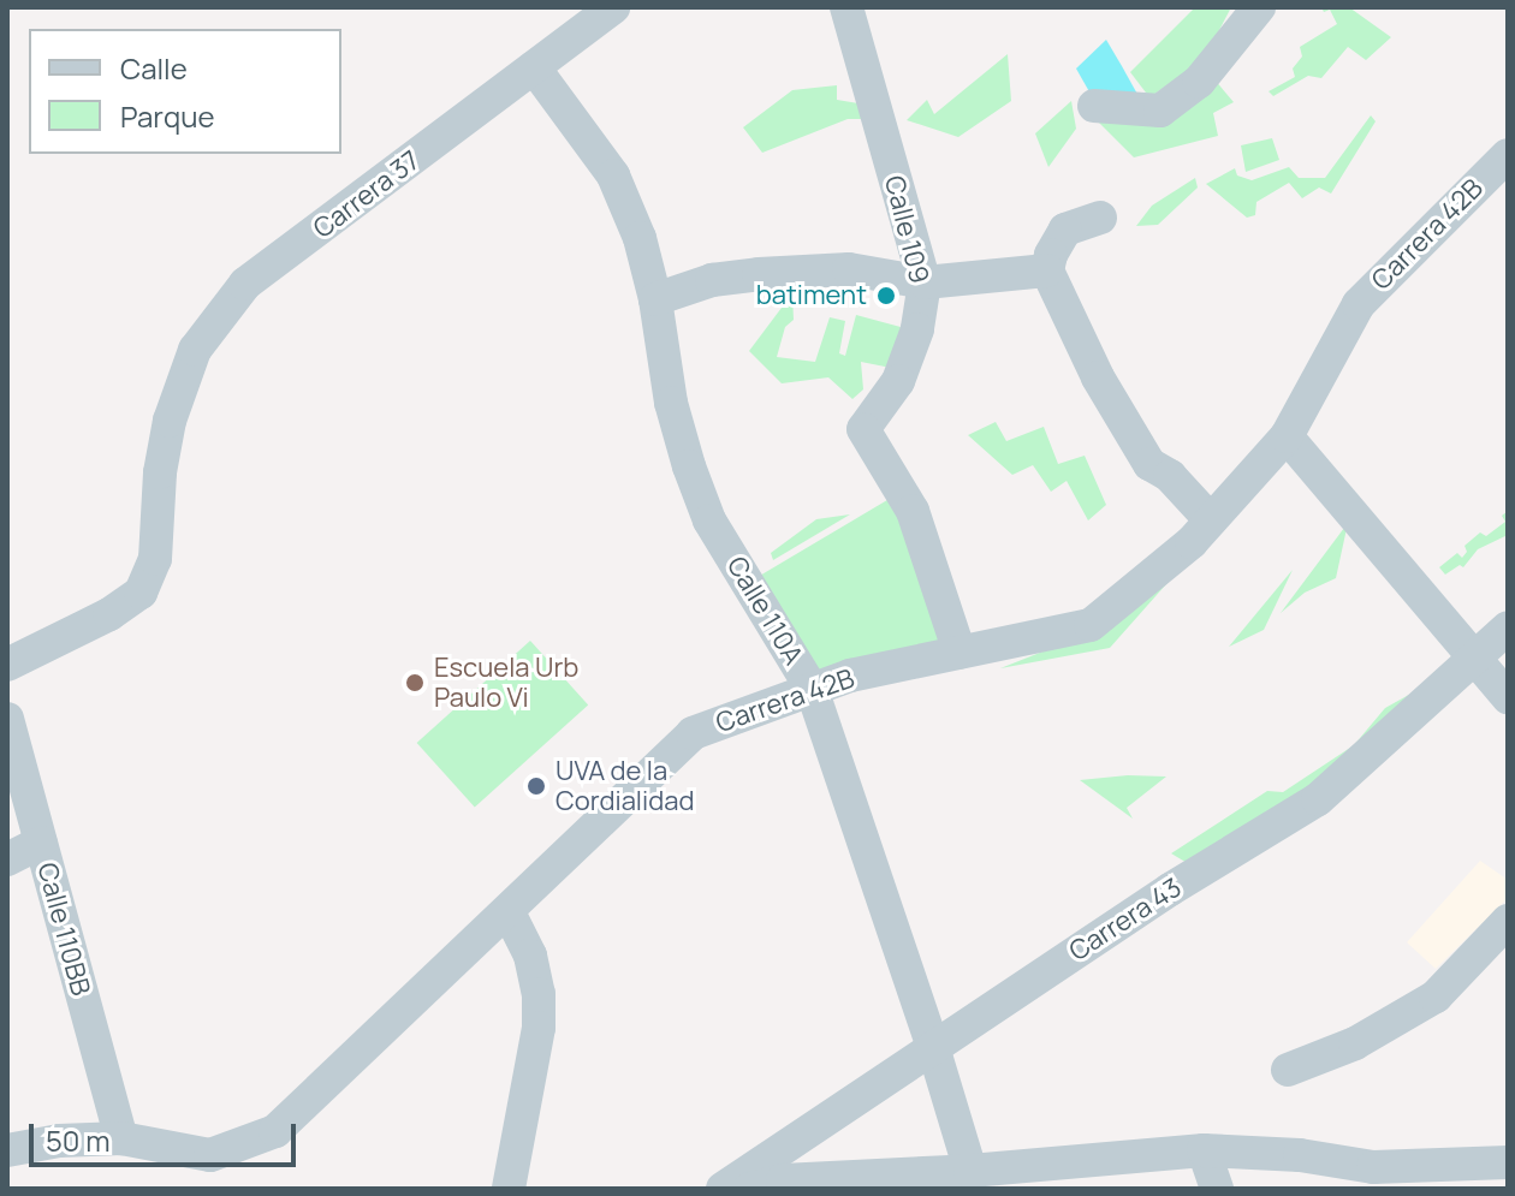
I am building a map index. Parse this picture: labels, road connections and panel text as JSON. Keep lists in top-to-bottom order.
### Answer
{
  "streets": {
    "street": [
      "Carrera 37",
      "Calle 109",
      "Carrera 42B",
      "Calle 110A",
      "Carrera 43",
      "Calle 110BB"
    ]
  },
  "crossings": [
    ["Carrera 37", "Calle 110A"],
    ["Calle 109", "Carrera 42B"],
    ["Carrera 42B", "Calle 110A"],
    ["Carrera 42B", "Calle 110BB"],
    ["Calle 110A", "Carrera 43"]
  ],
  "places": ["batiment", "Escuela Urb Paulo Vi", "UVA de la Cordialidad"],
  "legend": ["Calle", "Parque"],
  "scale_bar": "50 m"
}
